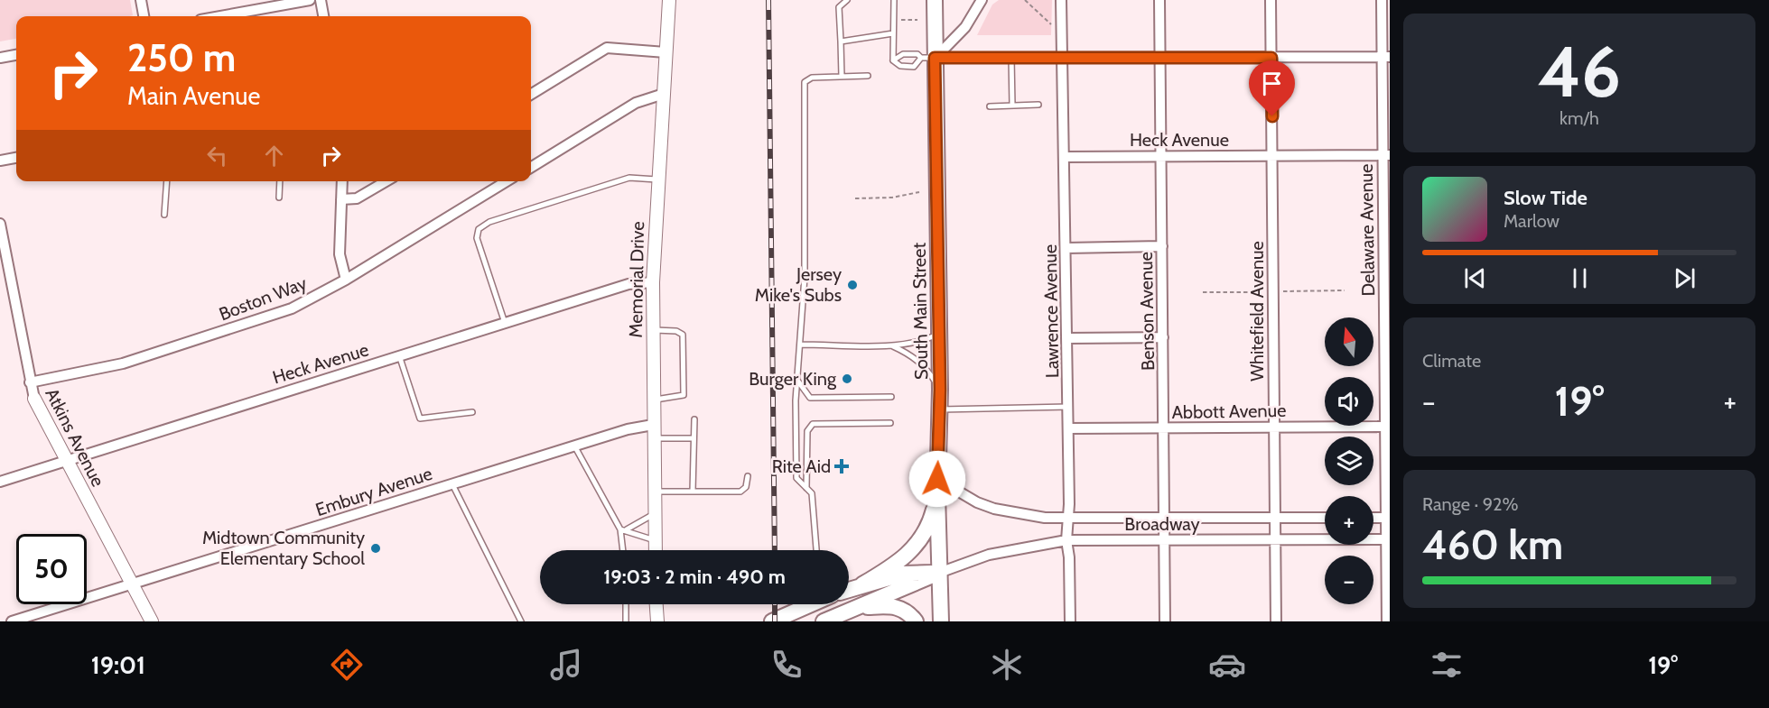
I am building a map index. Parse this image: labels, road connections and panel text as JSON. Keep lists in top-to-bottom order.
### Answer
{
  "streets": {
    "main road": ["South Main Street"],
    "street": [
      "Heck Avenue",
      "Delaware Avenue",
      "Memorial Drive",
      "Boston Way",
      "Lawrence Avenue",
      "Benson Avenue",
      "Whitefield Avenue",
      "Abbott Avenue",
      "Atkins Avenue",
      "Embury Avenue",
      "Broadway"
    ]
  },
  "crossings": [
    ["Heck Avenue", "Delaware Avenue"],
    ["Heck Avenue", "Memorial Drive"],
    ["Heck Avenue", "Lawrence Avenue"],
    ["Heck Avenue", "Benson Avenue"],
    ["Heck Avenue", "Whitefield Avenue"],
    ["Heck Avenue", "Atkins Avenue"],
    ["Delaware Avenue", "Abbott Avenue"],
    ["Delaware Avenue", "Broadway"],
    ["Memorial Drive", "Embury Avenue"],
    ["Boston Way", "Atkins Avenue"],
    ["South Main Street", "Broadway"],
    ["Lawrence Avenue", "Abbott Avenue"],
    ["Lawrence Avenue", "Broadway"],
    ["Benson Avenue", "Abbott Avenue"],
    ["Benson Avenue", "Broadway"],
    ["Whitefield Avenue", "Abbott Avenue"],
    ["Whitefield Avenue", "Broadway"],
    ["Atkins Avenue", "Embury Avenue"]
  ],
  "places": {
    "other": ["Jersey Mike's Subs", "Burger King", "Midtown Community Elementary School"],
    "health": ["Rite Aid"]
  },
  "north": "top",
  "page": {
    "tile": [
      ["46", "km/h"],
      "Climate",
      ["Range · 92%", "460 km"]
    ],
    "turn": ["250 m", "Main Avenue"],
    "song": ["Slow Tide", "Marlow"],
    "map_buttons": ["+", "−"],
    "heat": ["−", "19°", "+"],
    "limit": "50",
    "trip": "19:03 · 2 min · 490 m",
    "tabs": ["19:01", "19°"]
  }
}
